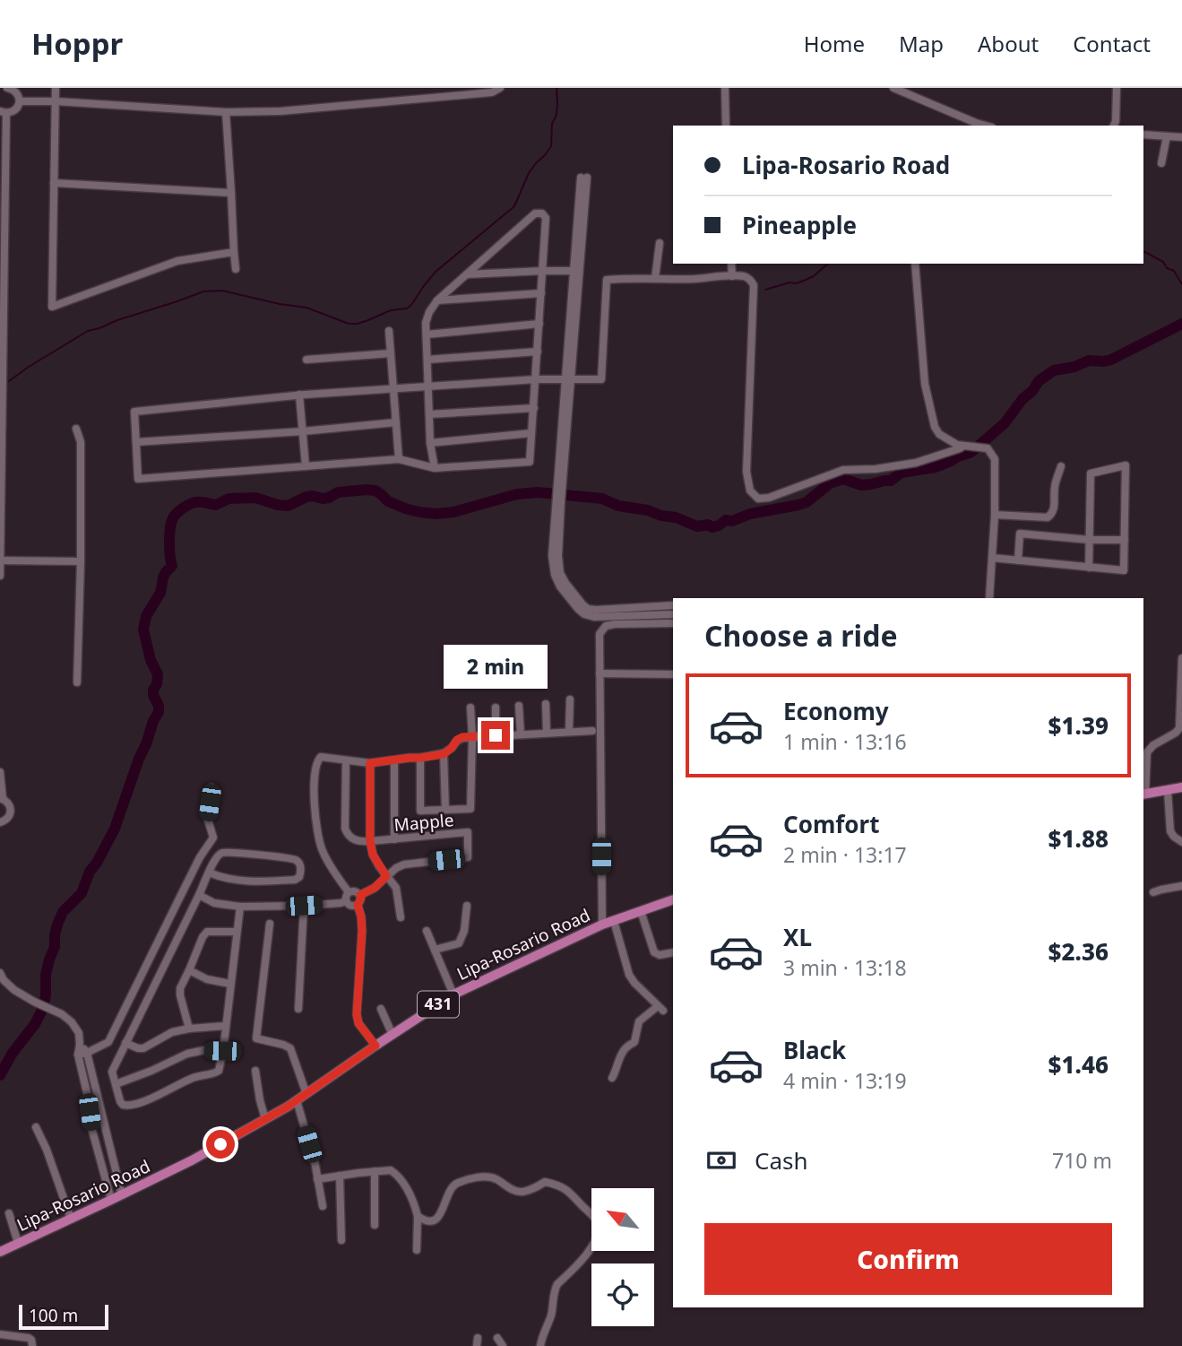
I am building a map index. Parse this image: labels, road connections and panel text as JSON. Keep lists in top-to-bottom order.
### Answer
{
  "streets": {
    "main road": ["Lipa-Rosario Road", "431"],
    "street": ["Mapple"]
  },
  "scale_bar": "100 m",
  "north": "top left",
  "page": {
    "header": "Hoppr",
    "nav": [
      "Home",
      "Map",
      "About",
      "Contact"
    ],
    "banner": ["Lipa-Rosario Road", "Pineapple"],
    "heading": "Choose a ride",
    "bubble": "2 min",
    "list": [
      {
        "name": "Economy",
        "note": "1 min · 13:16",
        "value": "$1.39"
      },
      {
        "name": "Comfort",
        "note": "2 min · 13:17",
        "value": "$1.88"
      },
      {
        "name": "XL",
        "note": "3 min · 13:18",
        "value": "$2.36"
      },
      {
        "name": "Black",
        "note": "4 min · 13:19",
        "value": "$1.46"
      }
    ],
    "pay": ["Cash", "710 m"],
    "buttons": "Confirm",
    "scale": "100 m"
  }
}
